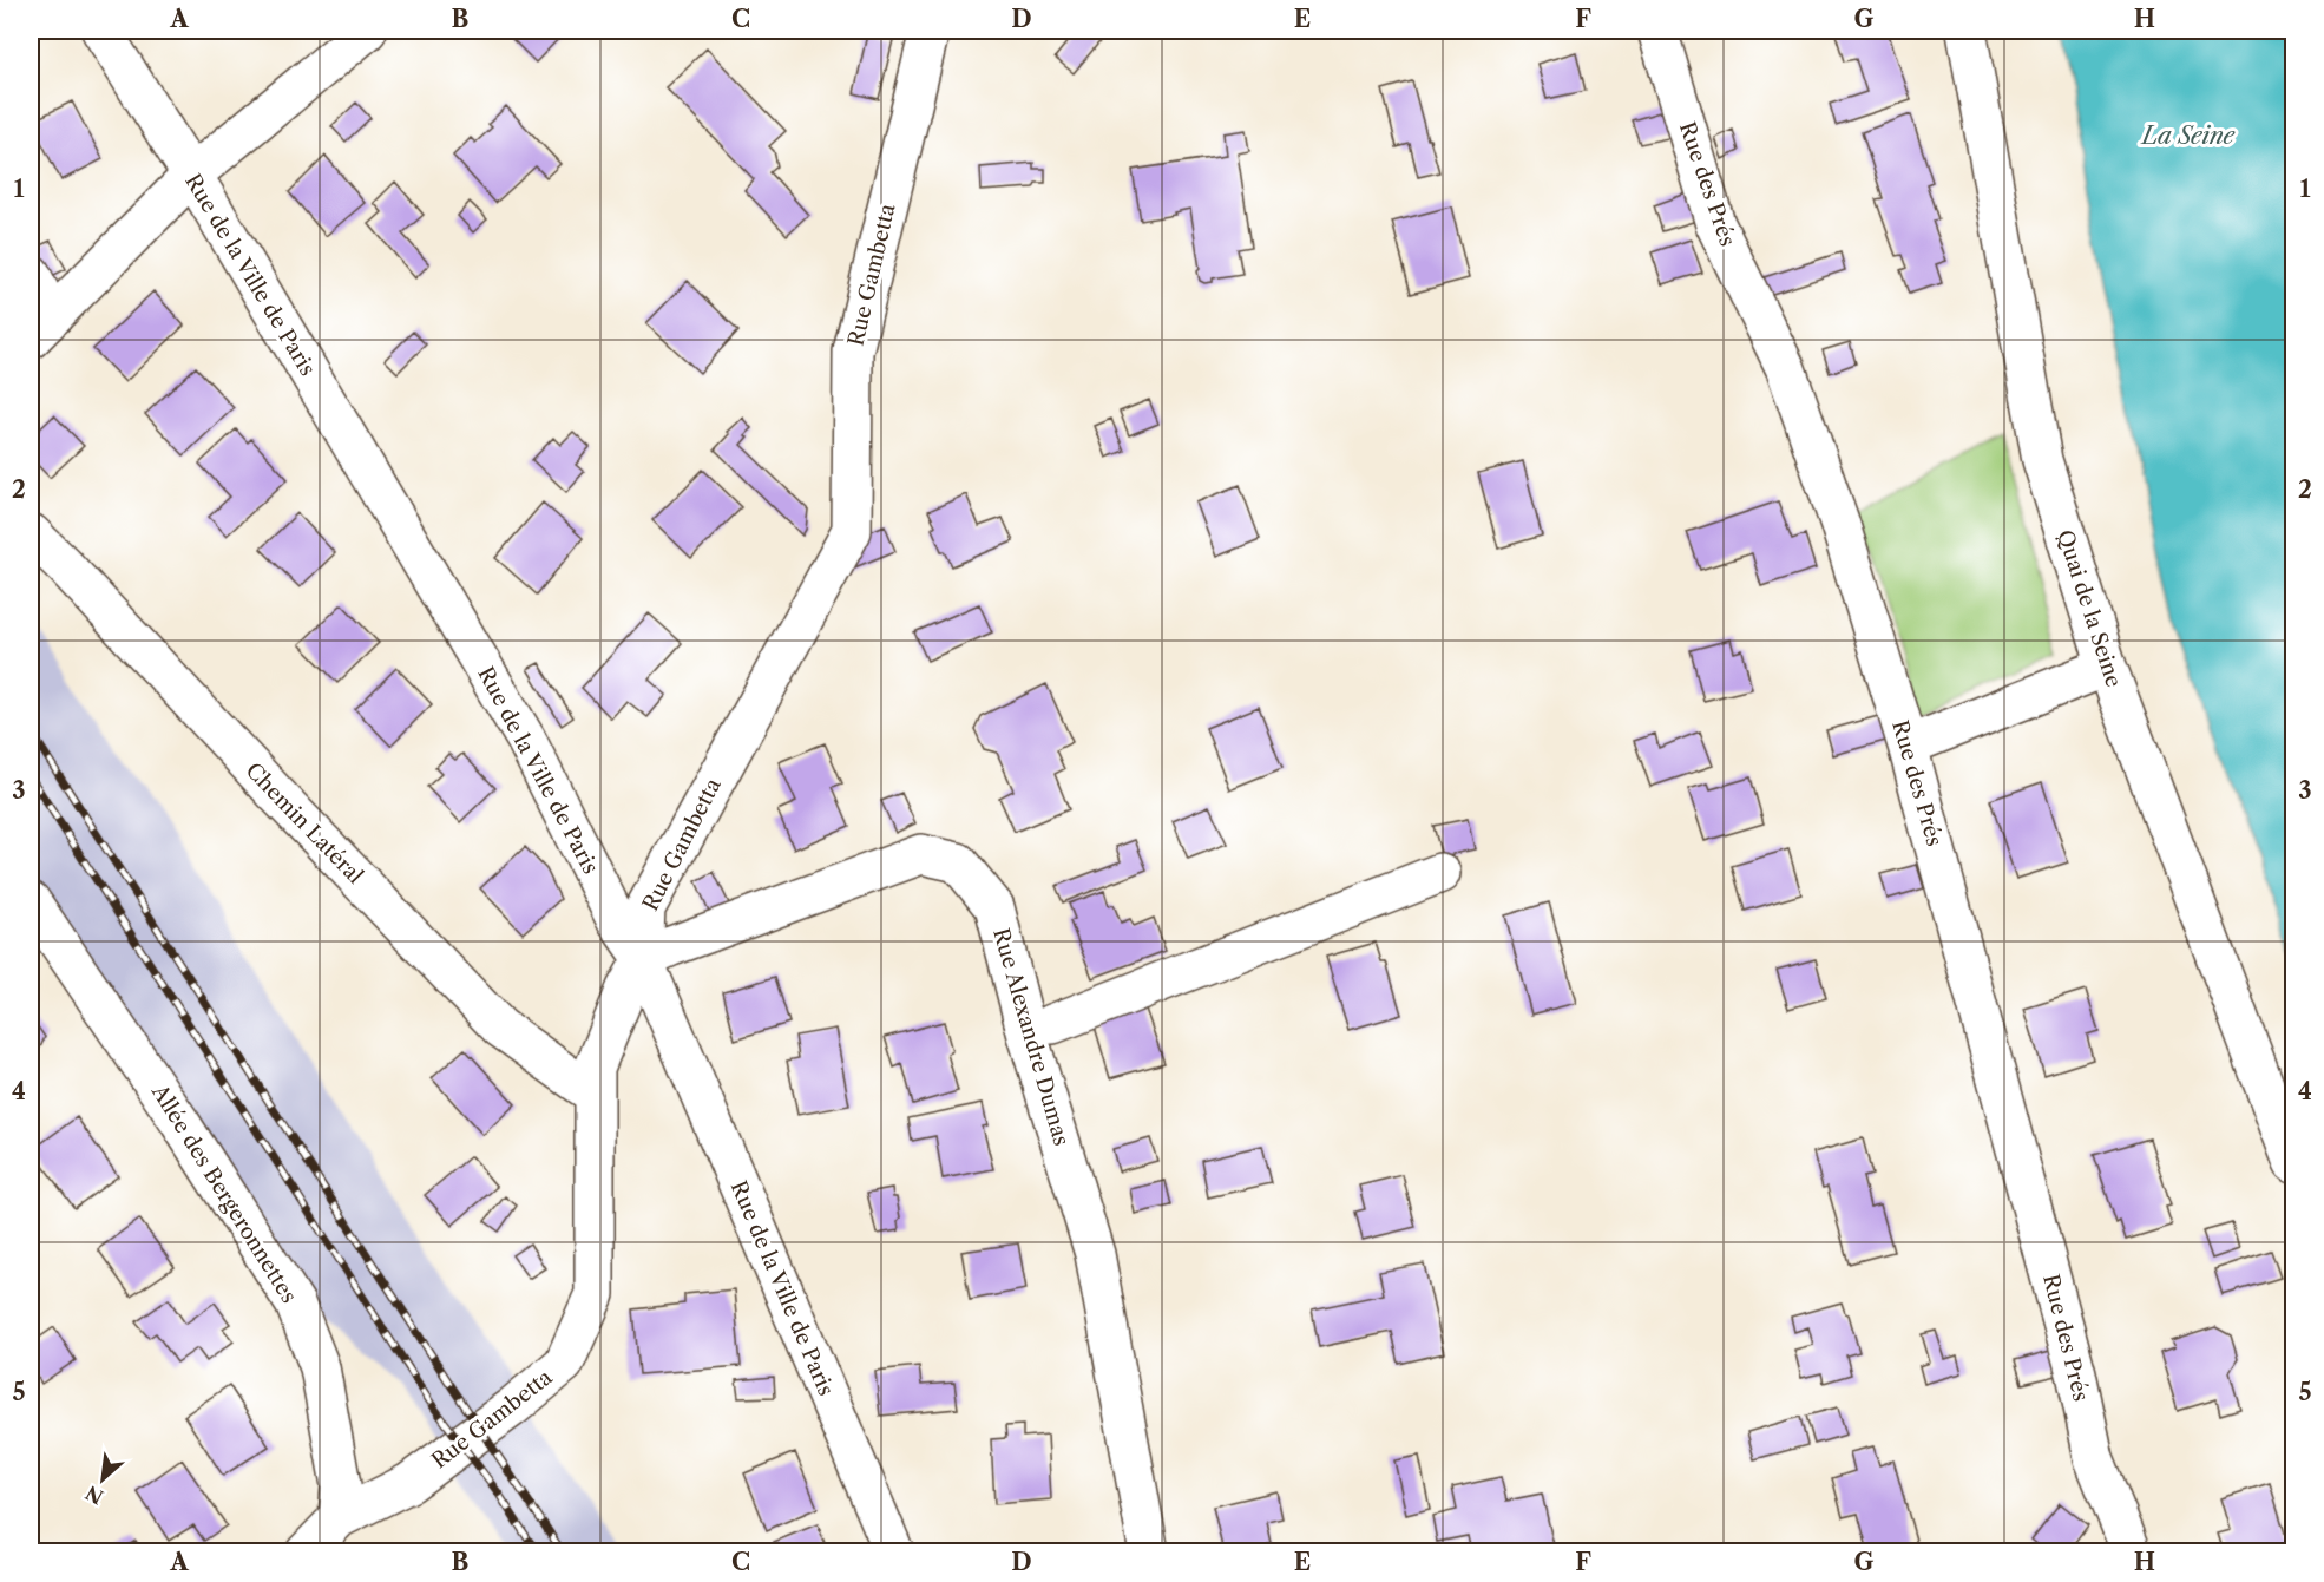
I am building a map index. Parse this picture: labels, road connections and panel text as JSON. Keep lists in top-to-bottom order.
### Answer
{
  "streets": {
    "street": [
      "Rue des Prés",
      "Rue de la Ville de Paris",
      "Rue Gambetta",
      "Quai de la Seine",
      "Chemin Latéral",
      "Rue Alexandre Dumas",
      "Allée des Bergeronnettes"
    ]
  },
  "crossings": [
    ["Rue de la Ville de Paris", "Rue Gambetta"],
    ["Rue de la Ville de Paris", "Rue Alexandre Dumas"],
    ["Rue Gambetta", "Chemin Latéral"],
    ["Rue Gambetta", "Rue Alexandre Dumas"],
    ["Rue Gambetta", "Allée des Bergeronnettes"]
  ],
  "water": ["La Seine"],
  "north": "bottom left",
  "grid": {
    "columns": [
      "A",
      "B",
      "C",
      "D",
      "E",
      "F",
      "G",
      "H"
    ],
    "rows": [
      "1",
      "2",
      "3",
      "4",
      "5"
    ]
  }
}
